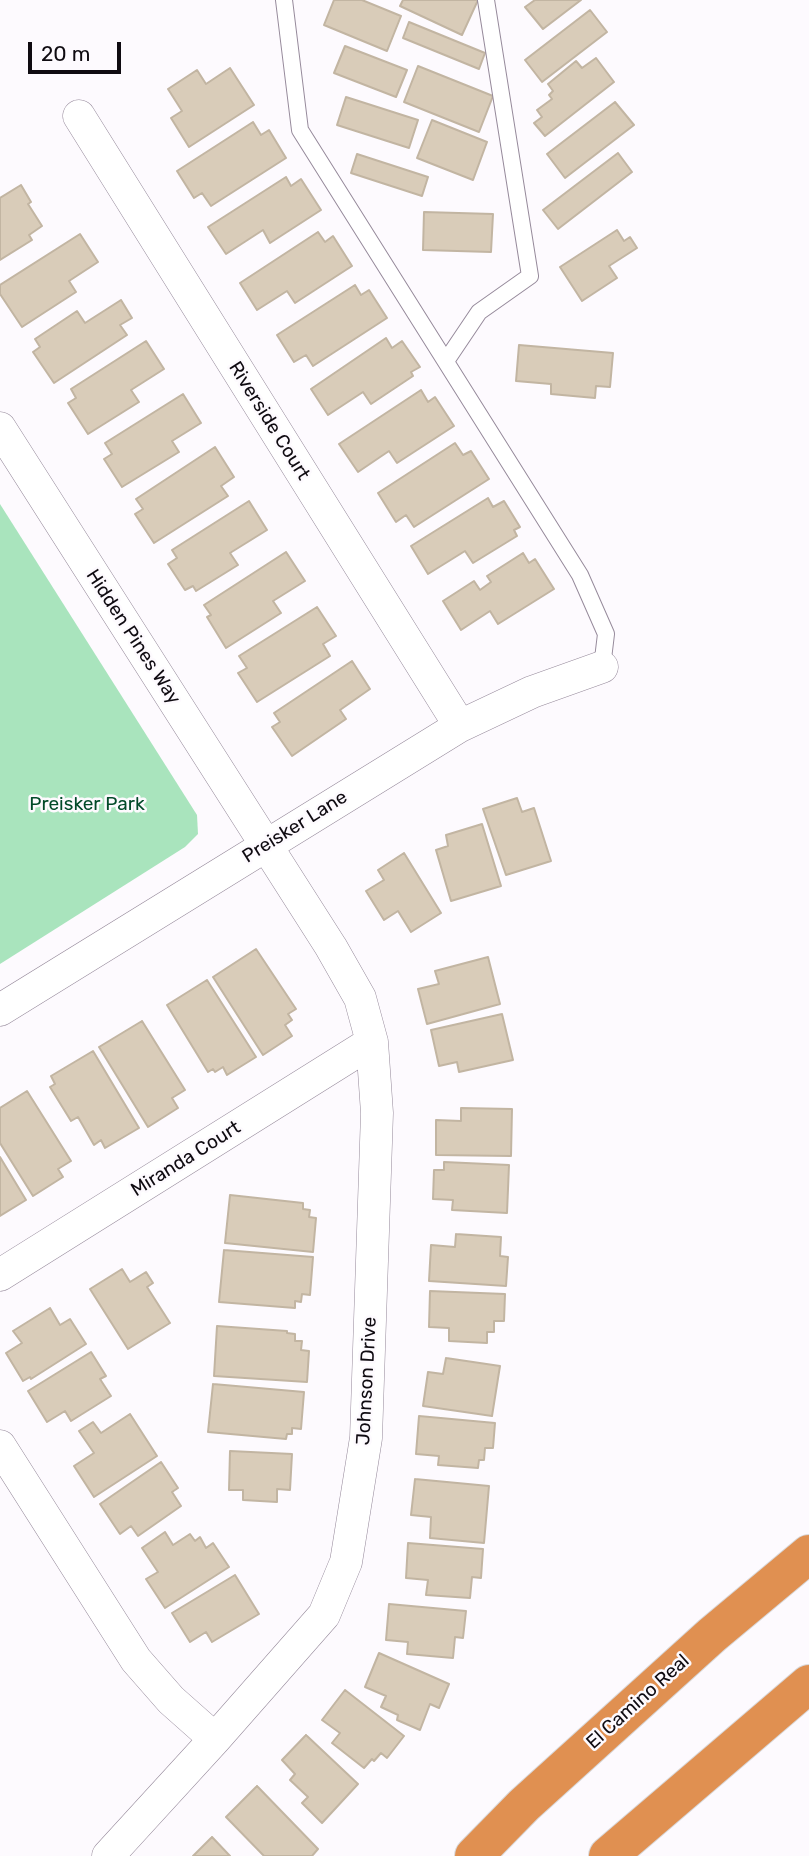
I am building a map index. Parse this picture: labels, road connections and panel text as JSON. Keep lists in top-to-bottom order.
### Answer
{
  "streets": {
    "highway": ["El Camino Real"],
    "street": [
      "Riverside Court",
      "Hidden Pines Way",
      "Preisker Lane",
      "Miranda Court",
      "Johnson Drive"
    ]
  },
  "crossings": [
    ["Riverside Court", "Preisker Lane"],
    ["Hidden Pines Way", "Preisker Lane"],
    ["Hidden Pines Way", "Johnson Drive"],
    ["Preisker Lane", "Johnson Drive"],
    ["Miranda Court", "Johnson Drive"]
  ],
  "parks": ["Preisker Park"],
  "scale_bar": "20 m"
}
